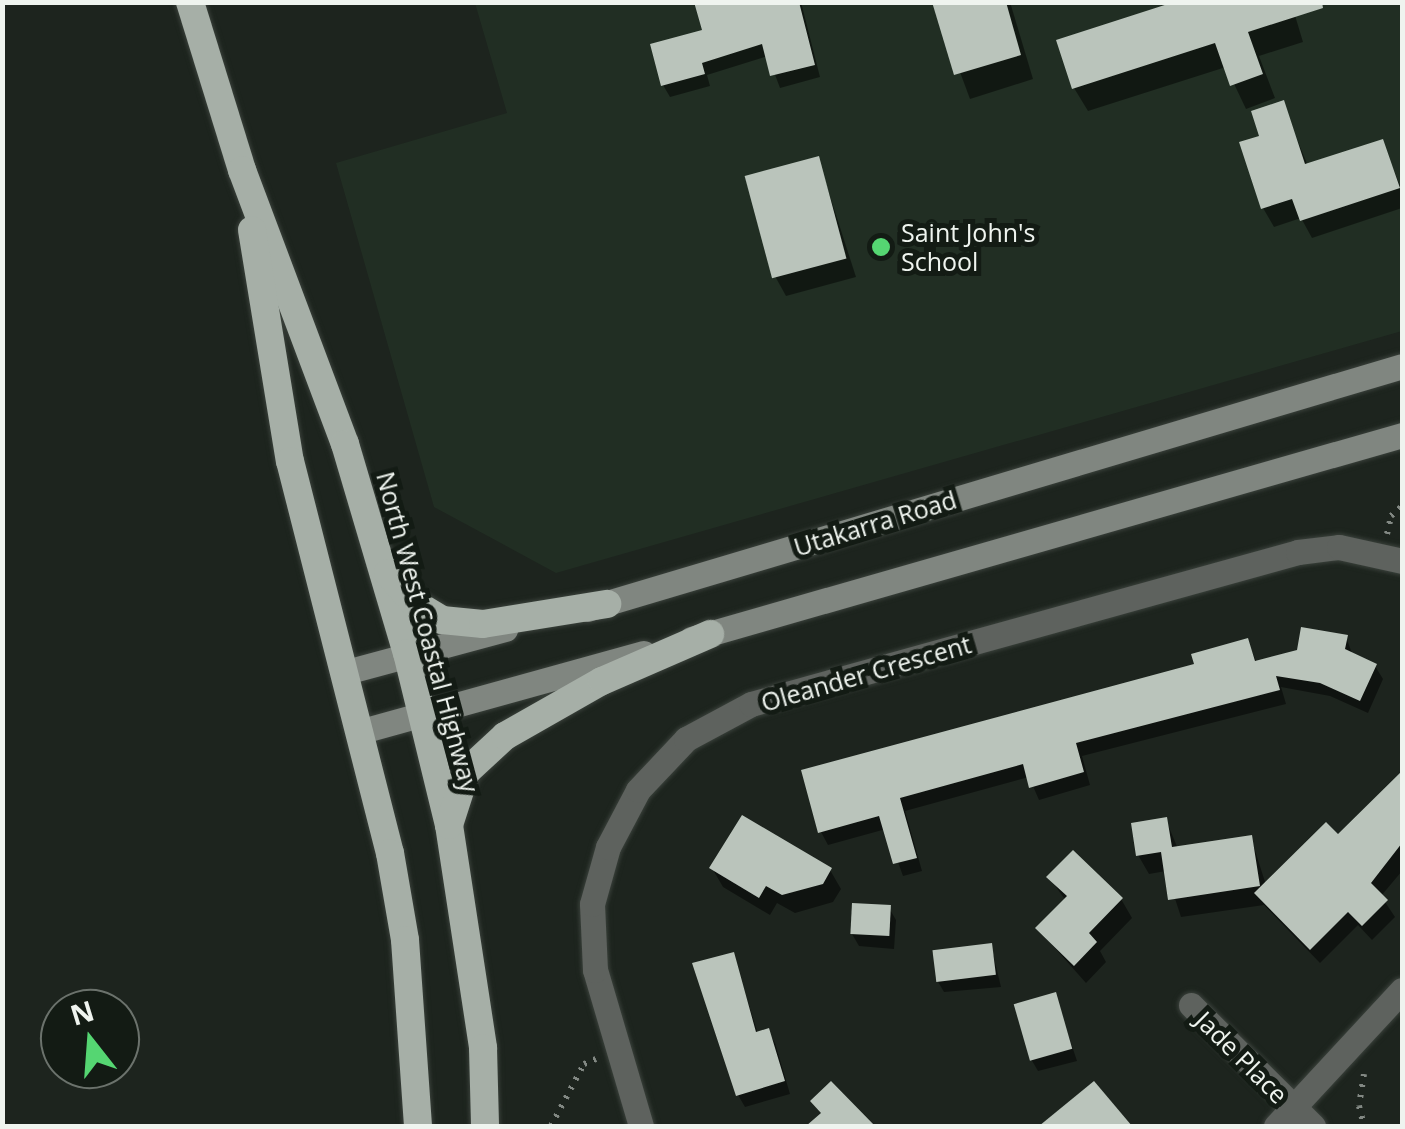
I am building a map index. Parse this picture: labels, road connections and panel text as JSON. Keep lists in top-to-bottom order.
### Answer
{
  "streets": {
    "highway": ["North West Coastal Highway"],
    "main road": ["Utakarra Road"],
    "street": ["Oleander Crescent", "Jade Place"]
  },
  "crossings": [
    ["Utakarra Road", "North West Coastal Highway"]
  ],
  "places": ["Saint John's School"],
  "north": "top"
}
